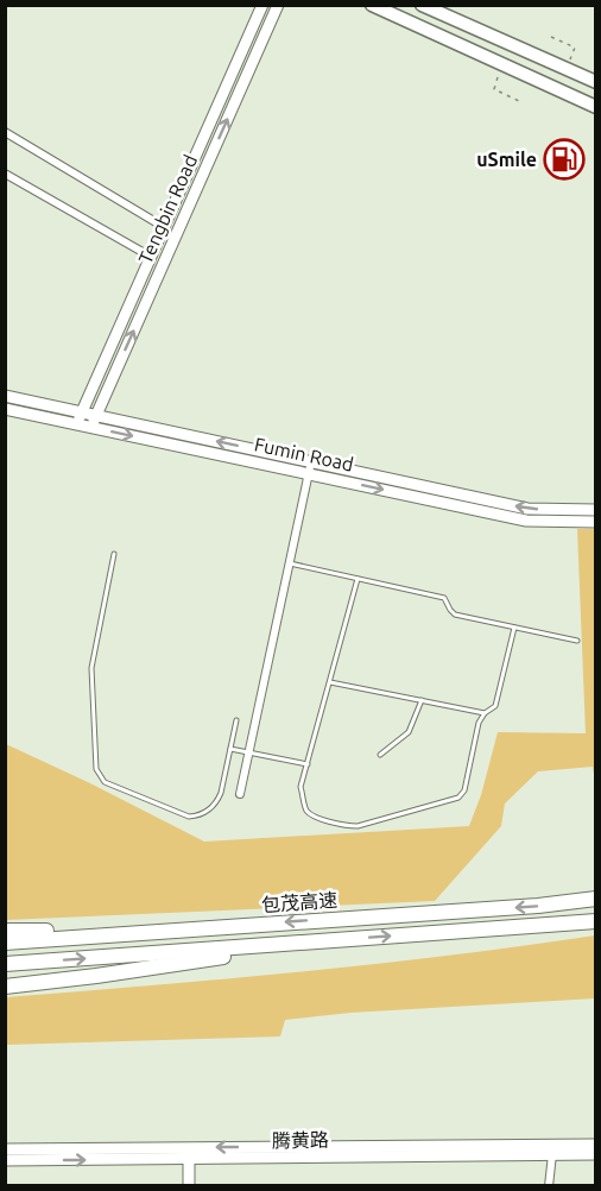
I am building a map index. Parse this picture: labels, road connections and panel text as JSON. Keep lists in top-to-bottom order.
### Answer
{
  "streets": {
    "highway": ["包茂高速"],
    "main road": ["Tengbin Road", "Fumin Road", "腾黄路"]
  },
  "crossings": [
    ["Tengbin Road", "Fumin Road"]
  ],
  "places": {
    "fuel station": ["uSmile"]
  }
}
